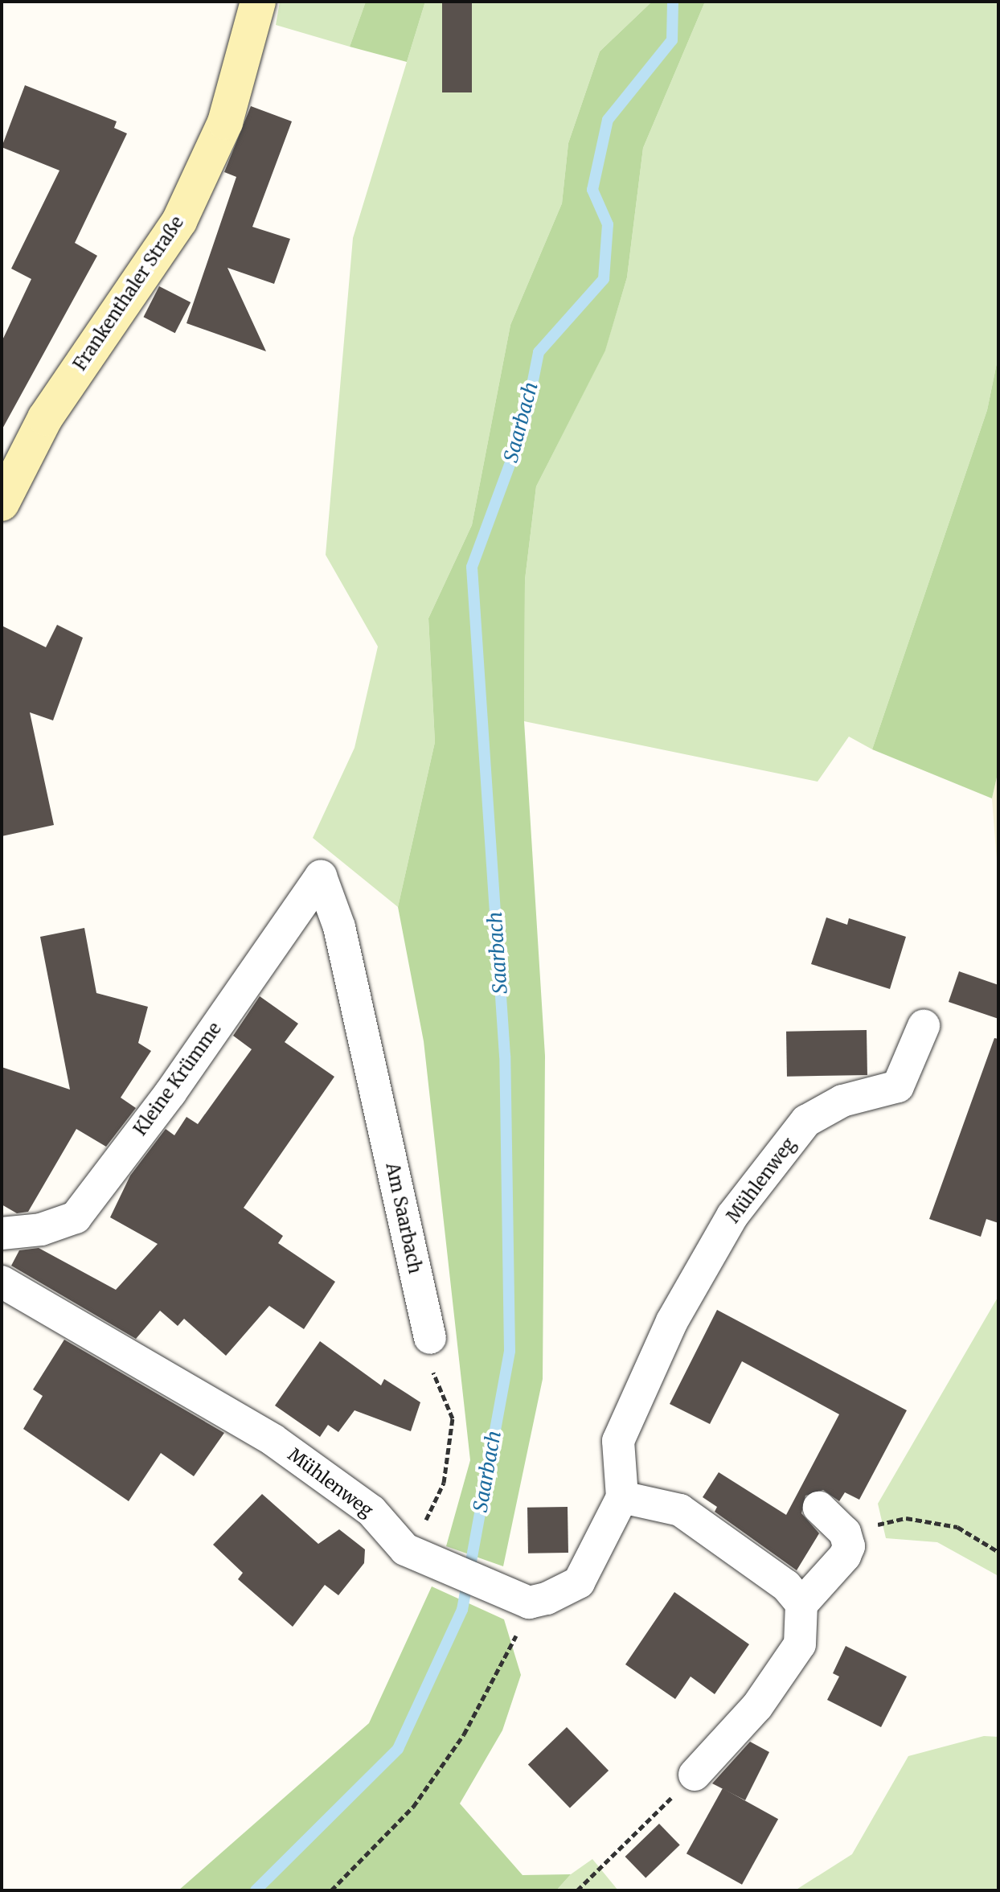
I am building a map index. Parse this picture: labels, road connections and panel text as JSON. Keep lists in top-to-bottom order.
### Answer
{
  "streets": {
    "main road": ["Frankenthaler Straße"],
    "street": ["Kleine Krümme", "Mühlenweg", "Am Saarbach"]
  },
  "crossings": [
    ["Kleine Krümme", "Am Saarbach"]
  ],
  "water": ["Saarbach"]
}
